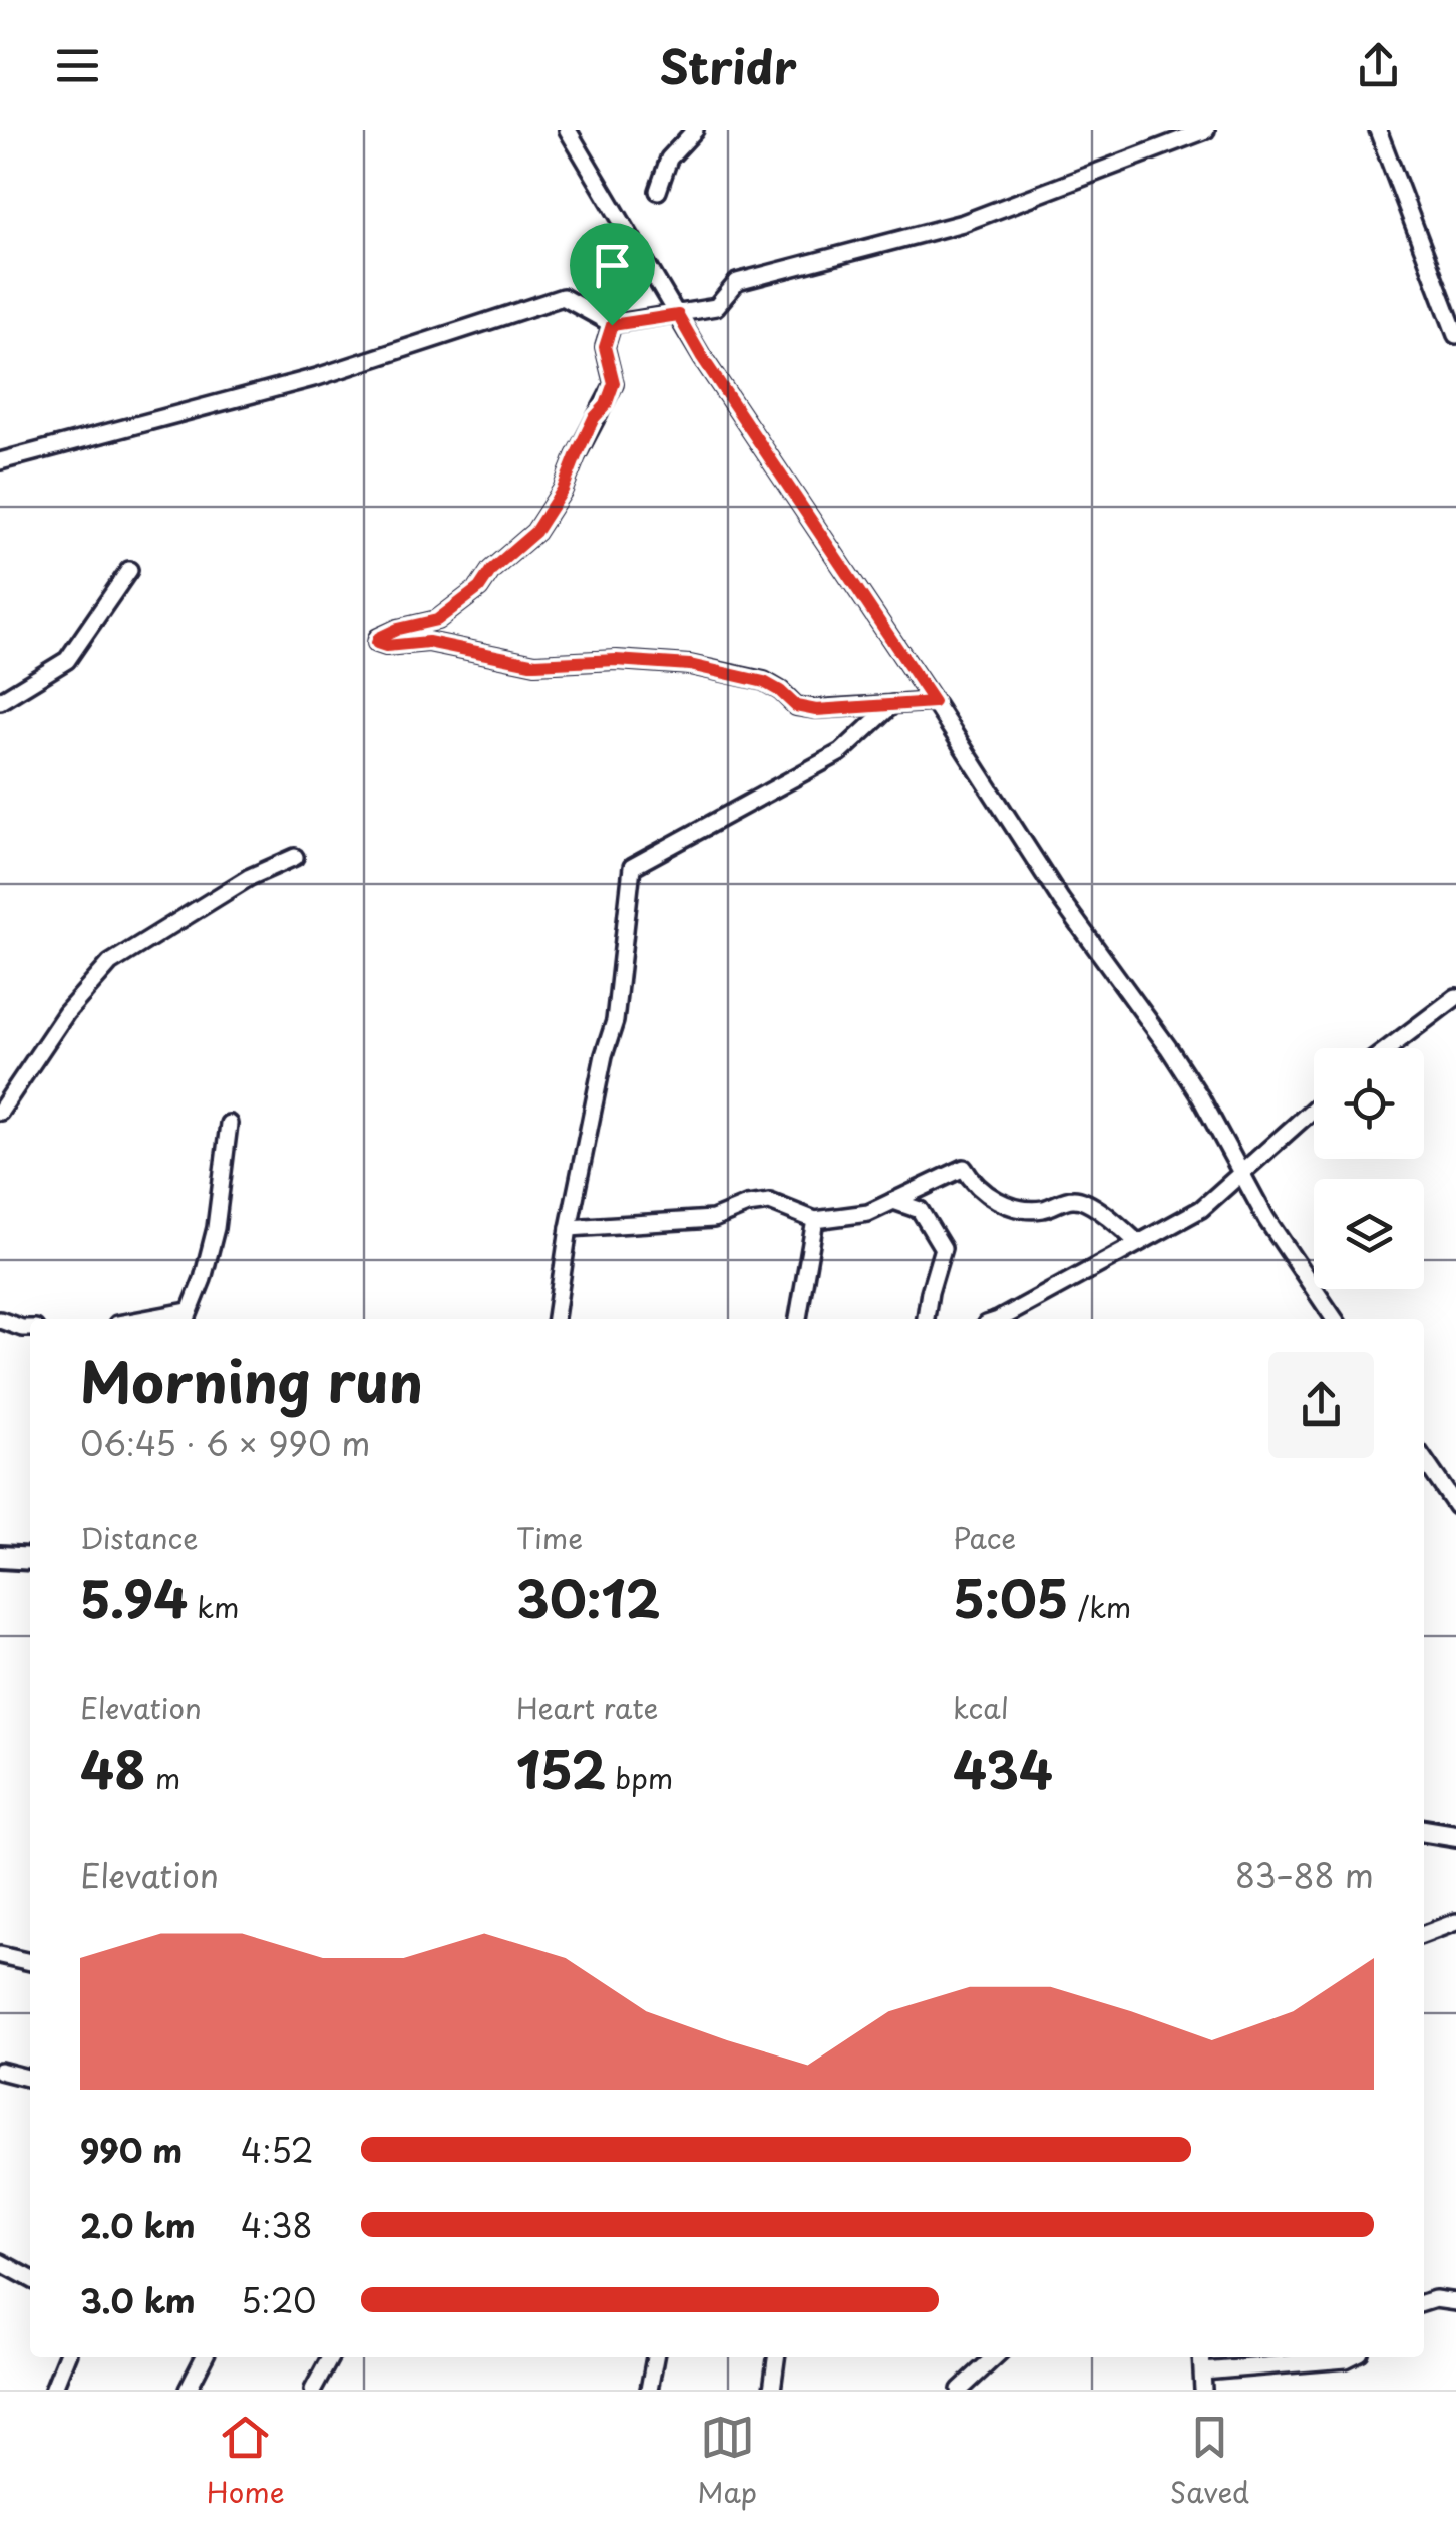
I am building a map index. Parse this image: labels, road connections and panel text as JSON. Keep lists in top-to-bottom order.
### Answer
{
  "page": {
    "header": "Stridr",
    "heading": ["Morning run", "06:45 · 6 × 990 m"],
    "stats": [
      ["Distance", "5.94 km"],
      ["Time", "30:12"],
      ["Pace", "5:05 /km"],
      ["Elevation", "48 m"],
      ["Heart rate", "152 bpm"],
      ["kcal", "434"]
    ],
    "chart": ["Elevation", "83–88 m"],
    "list": [
      {
        "name": "990 m",
        "note": "4:52"
      },
      {
        "name": "2.0 km",
        "note": "4:38"
      },
      {
        "name": "3.0 km",
        "note": "5:20"
      }
    ],
    "tabs": ["Home", "Map", "Saved"]
  }
}
